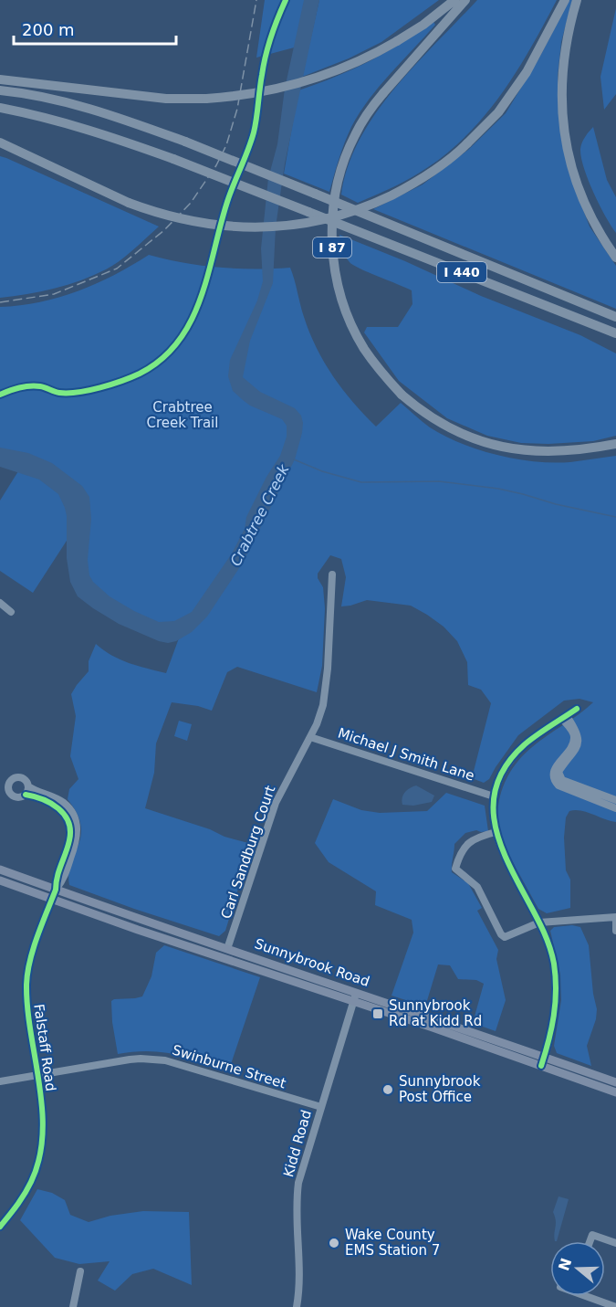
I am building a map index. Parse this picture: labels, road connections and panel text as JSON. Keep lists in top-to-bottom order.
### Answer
{
  "streets": {
    "highway": ["I 87", "I 440"],
    "main road": ["Sunnybrook Road"],
    "street": [
      "Michael J Smith Lane",
      "Carl Sandburg Court",
      "Falstaff Road",
      "Swinburne Street",
      "Kidd Road"
    ]
  },
  "crossings": [
    ["Michael J Smith Lane", "Carl Sandburg Court"],
    ["Carl Sandburg Court", "Sunnybrook Road"],
    ["Sunnybrook Road", "Falstaff Road"],
    ["Sunnybrook Road", "Kidd Road"],
    ["Falstaff Road", "Swinburne Street"],
    ["Swinburne Street", "Kidd Road"]
  ],
  "water": ["Crabtree Creek"],
  "parks": ["Crabtree Creek Trail"],
  "places": {
    "transit": ["Sunnybrook Rd at Kidd Rd"],
    "other": ["Sunnybrook Post Office", "Wake County EMS Station 7"]
  },
  "scale_bar": "200 m",
  "north": "left"
}
